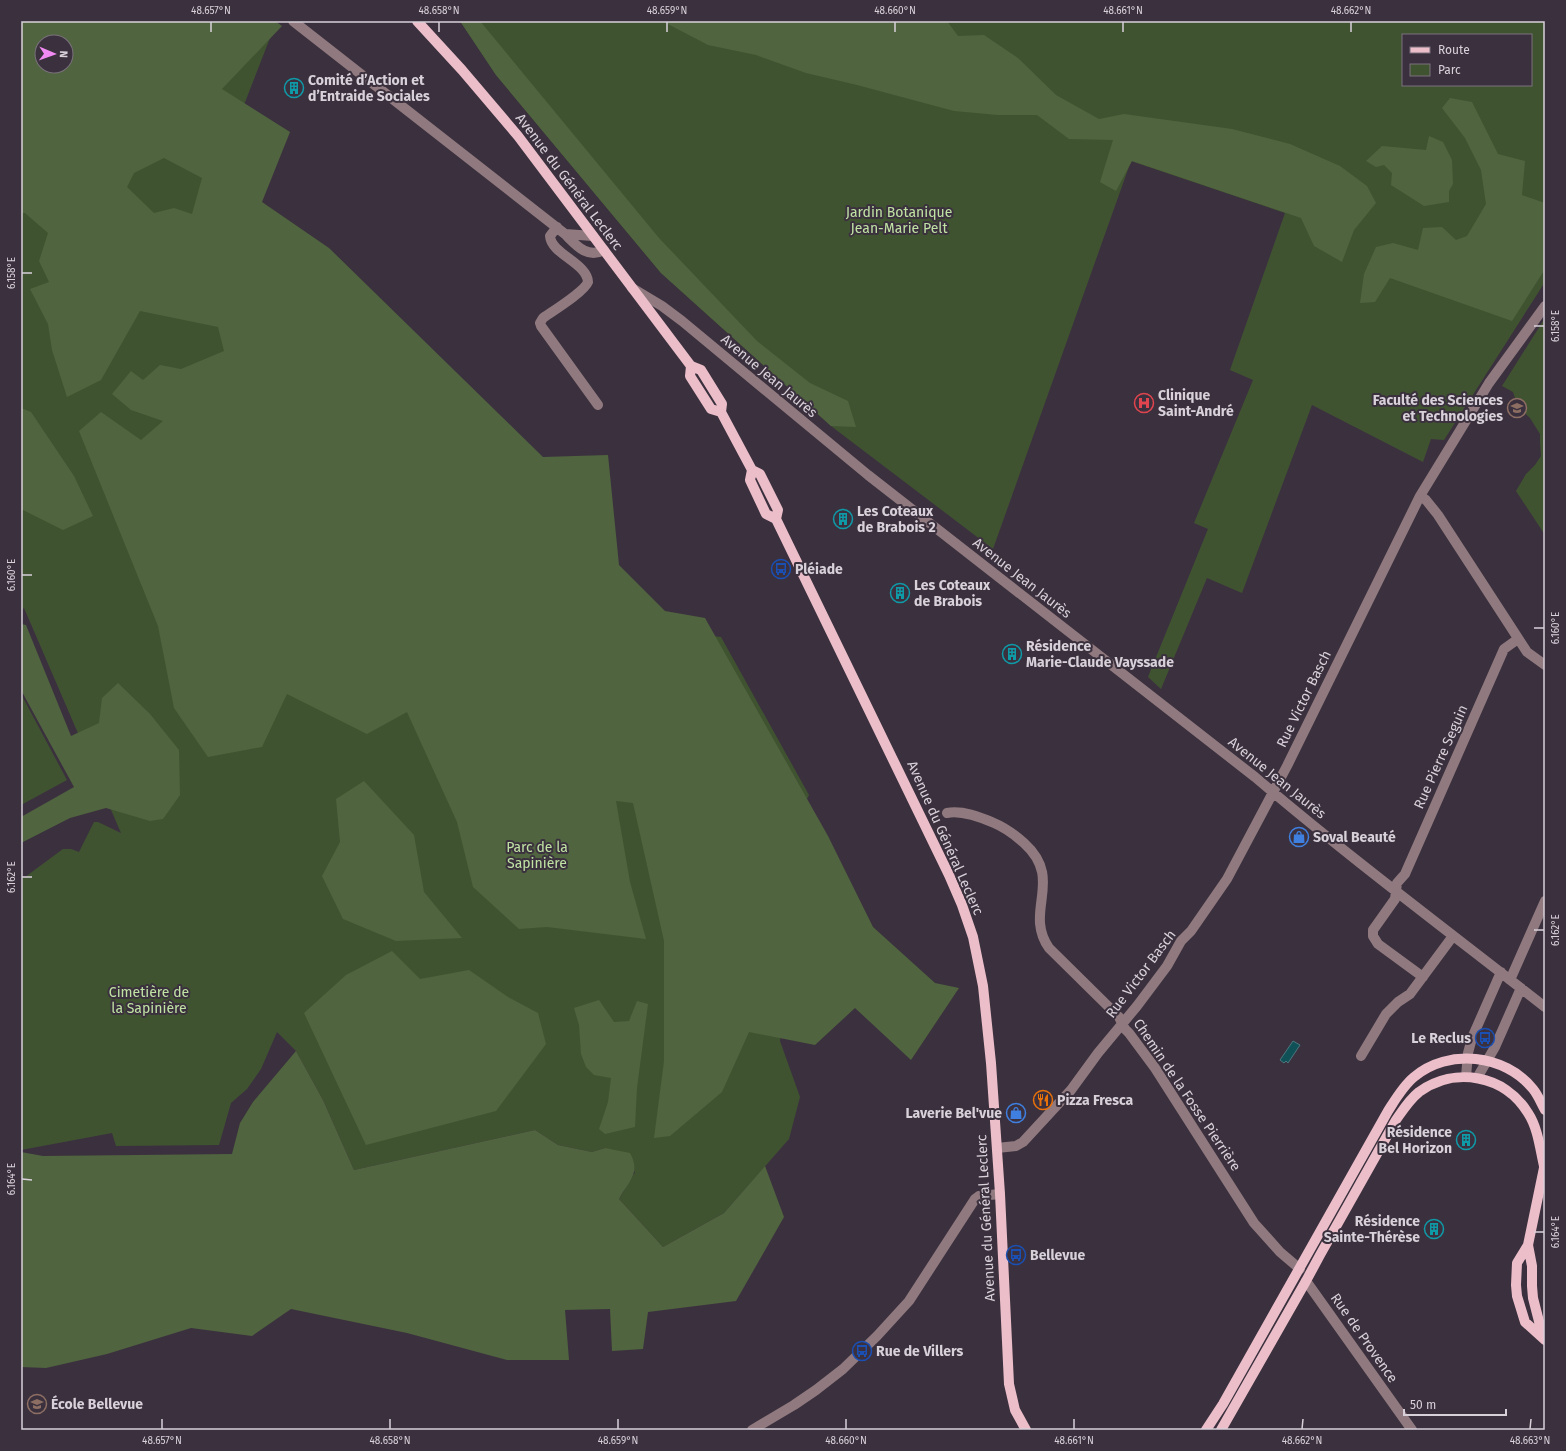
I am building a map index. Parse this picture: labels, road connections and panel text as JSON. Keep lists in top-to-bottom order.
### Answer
{
  "streets": {
    "main road": ["Avenue du Général Leclerc"],
    "street": [
      "Avenue Jean Jaurès",
      "Rue Victor Basch",
      "Rue Pierre Seguin",
      "Chemin de la Fosse Pierrière",
      "Rue de Provence"
    ]
  },
  "crossings": [
    ["Avenue du Général Leclerc", "Avenue Jean Jaurès"],
    ["Avenue du Général Leclerc", "Rue Victor Basch"],
    ["Avenue Jean Jaurès", "Rue Victor Basch"],
    ["Avenue Jean Jaurès", "Rue Pierre Seguin"],
    ["Rue Victor Basch", "Chemin de la Fosse Pierrière"]
  ],
  "parks": ["Jardin Botanique Jean-Marie Pelt", "Parc de la Sapinière", "Cimetière de la Sapinière"],
  "places": {
    "building": [
      "Comité d’Action et d’Entraide Sociales",
      "Les Coteaux de Brabois 2",
      "Les Coteaux de Brabois",
      "Résidence Marie-Claude Vayssade",
      "Résidence Bel Horizon",
      "Résidence Sainte-Thérèse"
    ],
    "hospital": ["Clinique Saint-André"],
    "school or university": ["Faculté des Sciences et Technologies", "École Bellevue"],
    "bus stop": [
      "Pléiade",
      "Le Reclus",
      "Bellevue",
      "Rue de Villers"
    ],
    "shop": ["Soval Beauté", "Laverie Bel'vue"],
    "restaurant": ["Pizza Fresca"]
  },
  "legend": ["Route", "Parc"],
  "scale_bar": "50 m",
  "north": "right",
  "coordinates": [
    "48.657°N",
    "48.658°N",
    "48.659°N",
    "48.660°N",
    "48.661°N",
    "48.662°N",
    "6.158°E",
    "6.160°E",
    "6.162°E",
    "6.164°E",
    "48.663°N"
  ]
}
